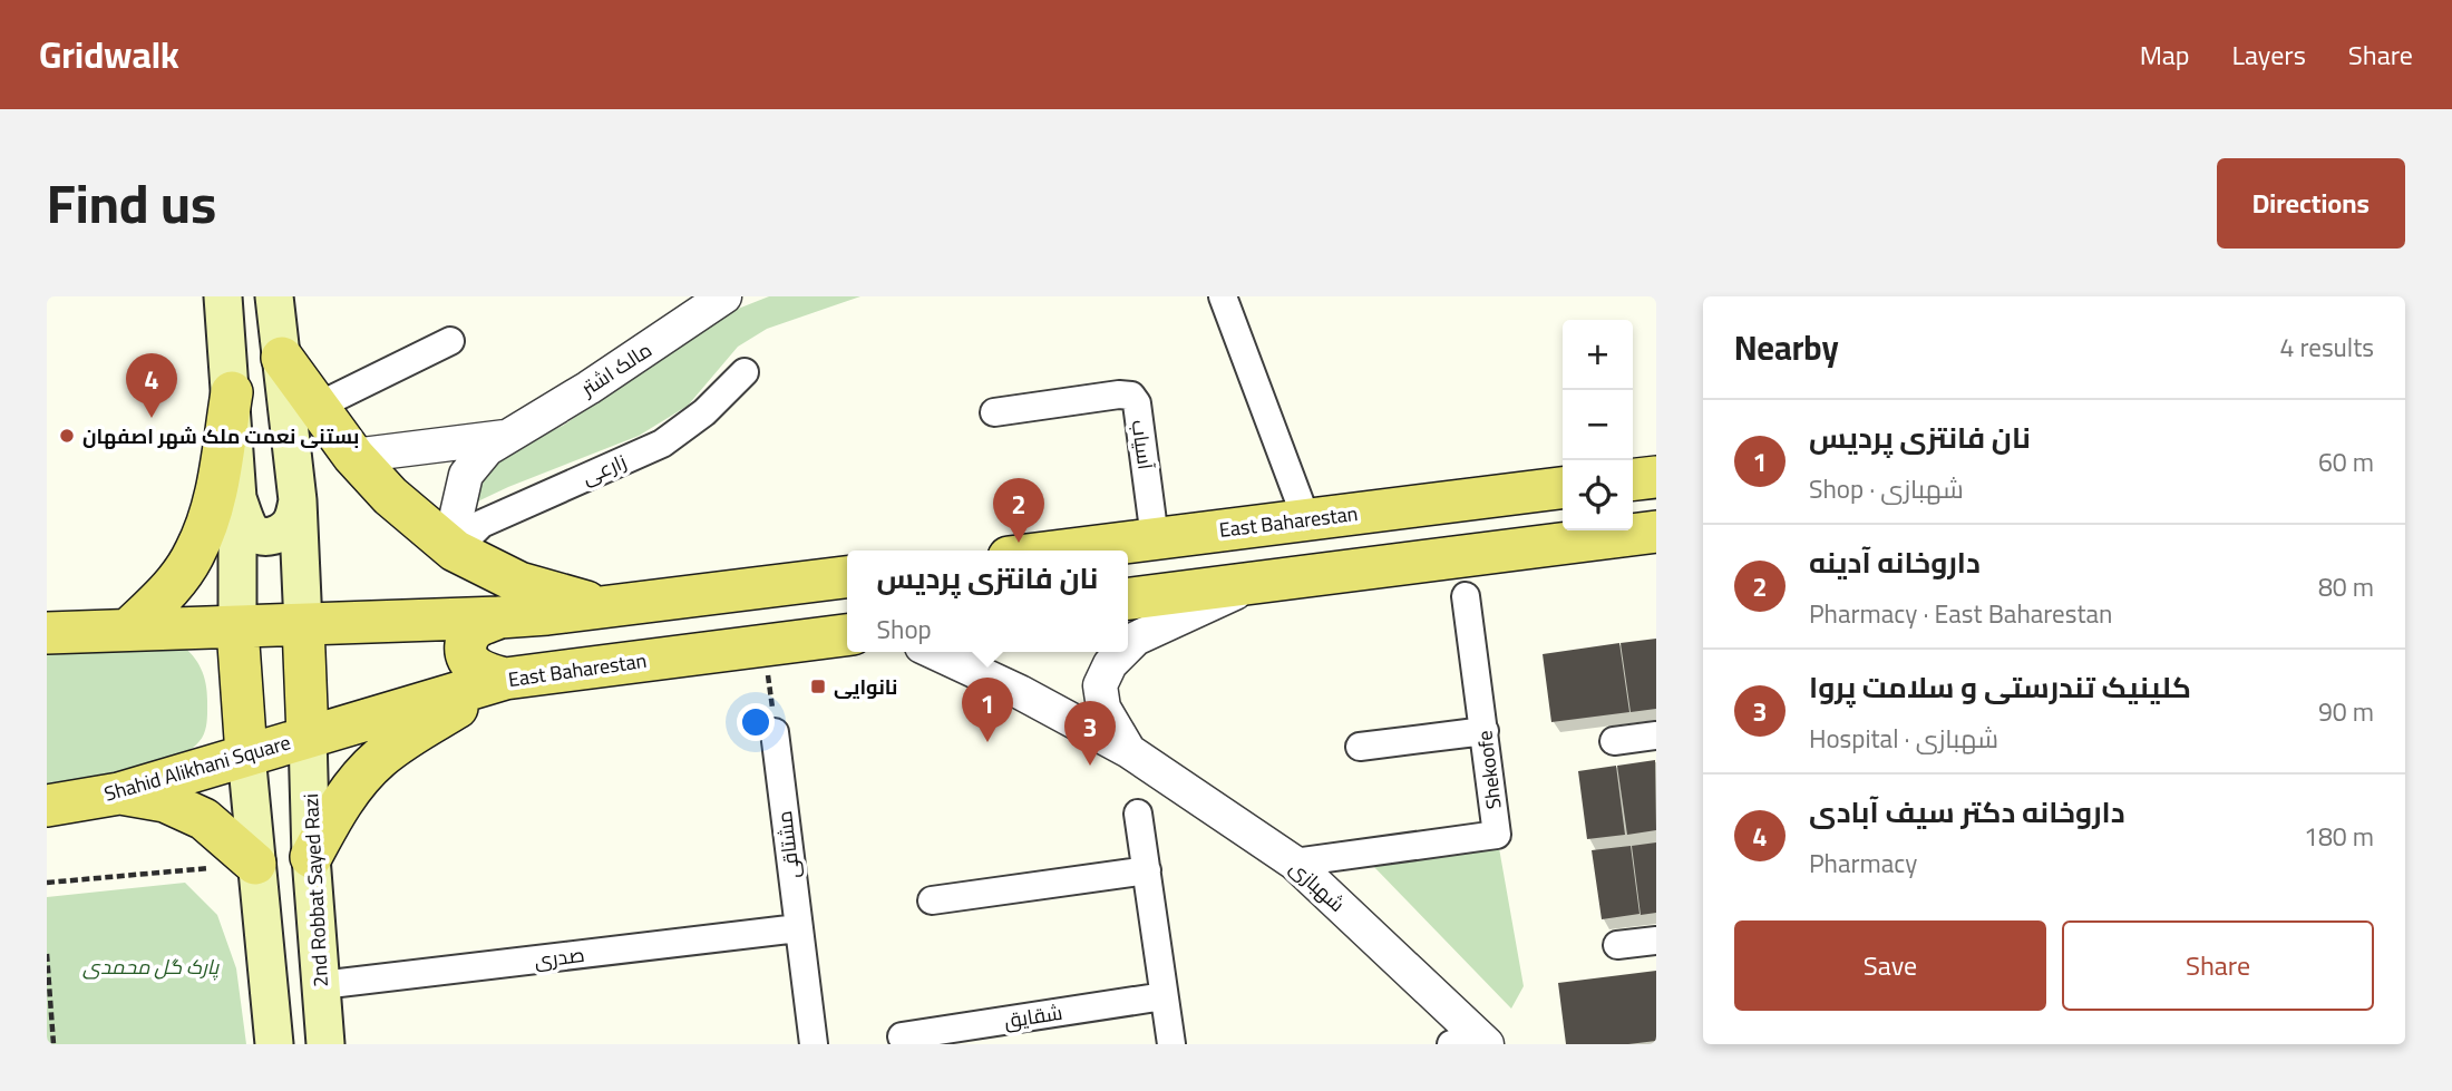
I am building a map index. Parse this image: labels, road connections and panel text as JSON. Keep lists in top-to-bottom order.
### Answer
{
  "streets": {
    "main road": ["East Baharestan", "Shahid Alikhani Square", "2nd Robbat Sayed Razi"],
    "street": [
      "مالک اشتر",
      "آسیاب",
      "زارعی",
      "Shekoofe",
      "مشتاقی",
      "شهبازی",
      "صدری",
      "شقایق"
    ]
  },
  "crossings": [
    ["آسیاب", "East Baharestan"],
    ["East Baharestan", "Shahid Alikhani Square"],
    ["East Baharestan", "2nd Robbat Sayed Razi"],
    ["Shahid Alikhani Square", "2nd Robbat Sayed Razi"],
    ["Shekoofe", "شهبازی"],
    ["مشتاقی", "صدری"],
    ["2nd Robbat Sayed Razi", "صدری"]
  ],
  "parks": ["پارک گل محمدی"],
  "places": {
    "other": ["بستنی نعمت ملک شهر اصفهان"],
    "transit": ["نانوایی"]
  },
  "page": {
    "header": "Gridwalk",
    "nav": ["Map", "Layers", "Share"],
    "title": "Find us",
    "buttons": [
      "Directions",
      ["Save", "Share"]
    ],
    "heading": ["Nearby", "4 results"],
    "map_buttons": ["+", "−"],
    "pins": [
      "4",
      "2",
      "1",
      "3"
    ],
    "list": [
      {
        "mark": "1",
        "name": "نان فانتزی پردیس",
        "note": "Shop · شهبازی",
        "value": "60 m"
      },
      {
        "mark": "2",
        "name": "داروخانه آدینه",
        "note": "Pharmacy · East Baharestan",
        "value": "80 m"
      },
      {
        "mark": "3",
        "name": "کلینیک تندرستی و سلامت پروا",
        "note": "Hospital · شهبازی",
        "value": "90 m"
      },
      {
        "mark": "4",
        "name": "داروخانه دکتر سیف آبادی",
        "note": "Pharmacy",
        "value": "180 m"
      }
    ],
    "popup": ["نان فانتزی پردیس", "Shop"]
  }
}
